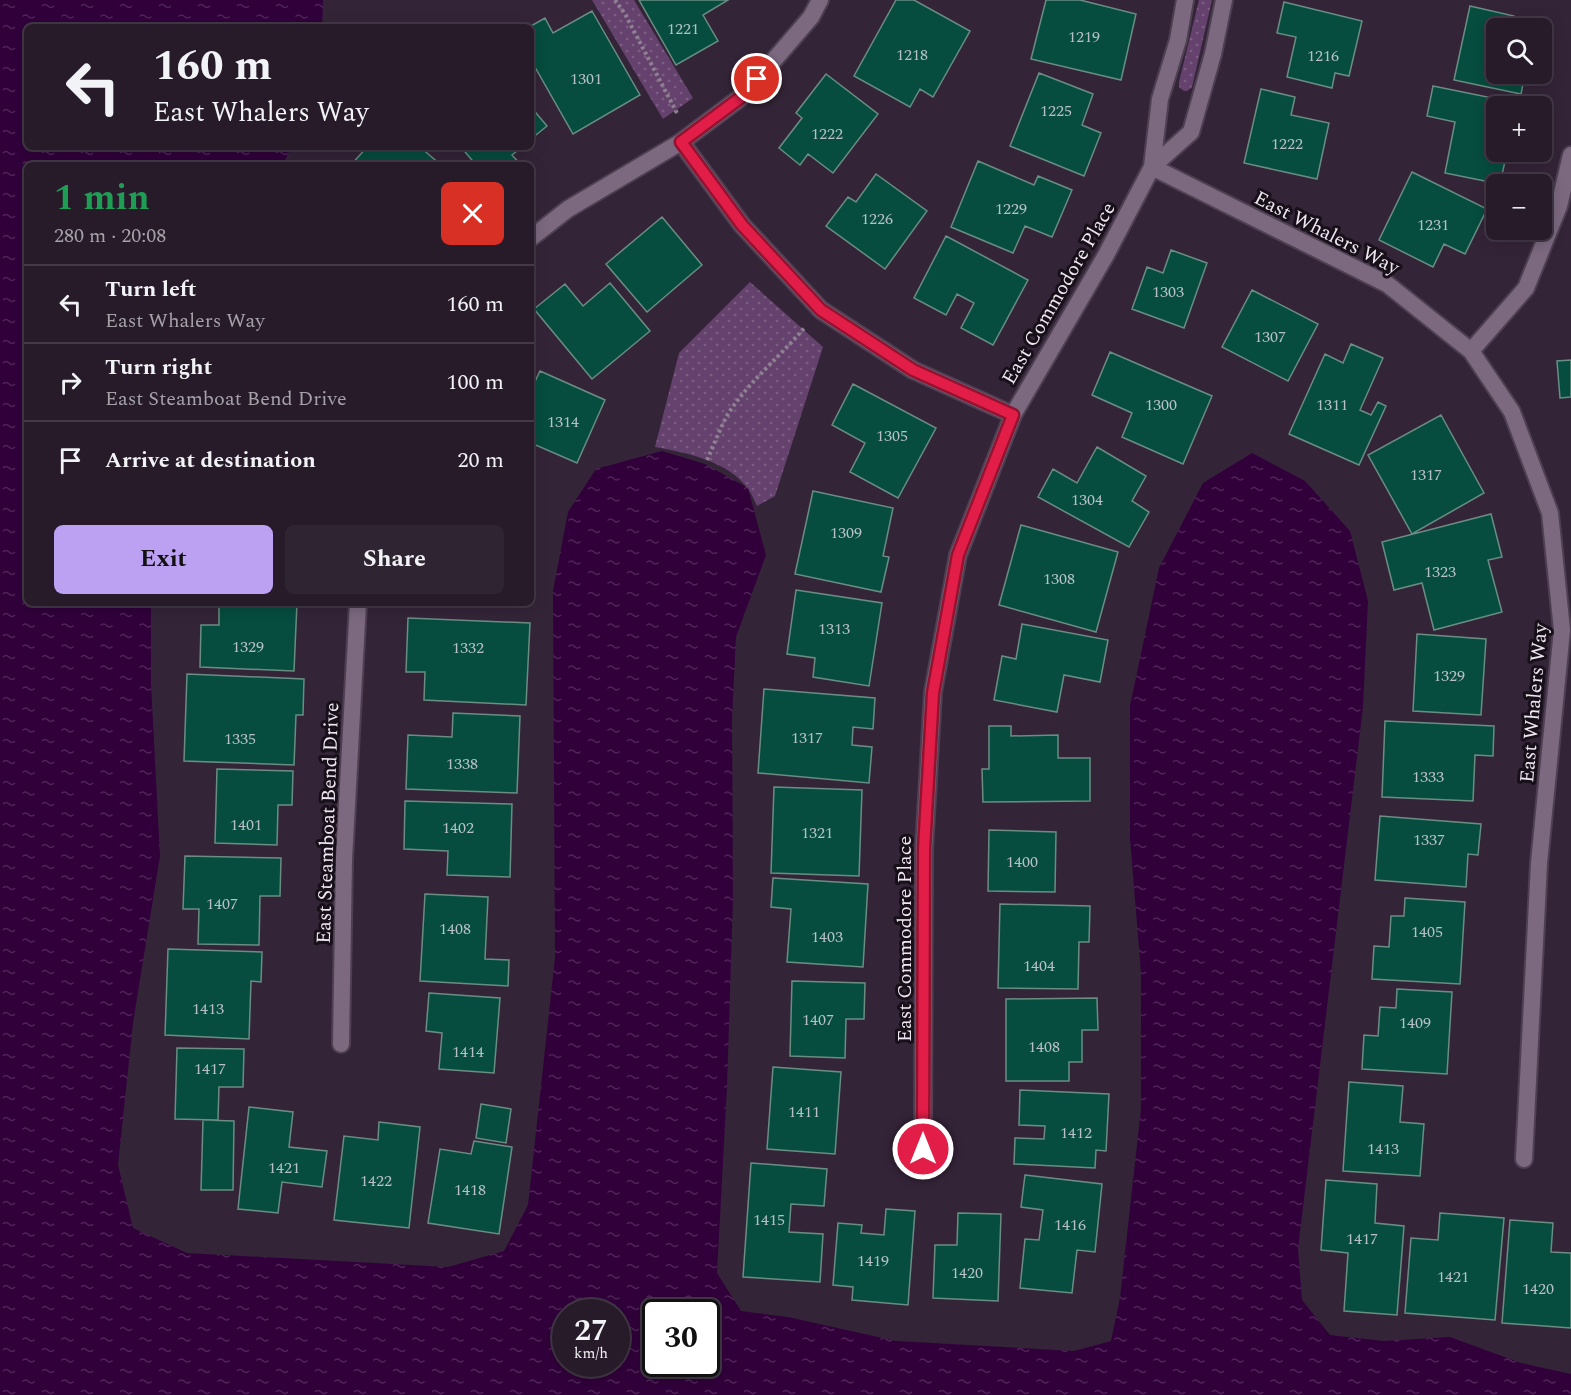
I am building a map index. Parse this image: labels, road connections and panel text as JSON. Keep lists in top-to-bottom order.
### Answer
{
  "streets": {
    "street": ["East Whalers Way", "East Commodore Place", "East Steamboat Bend Drive"]
  },
  "crossings": [
    ["East Whalers Way", "East Commodore Place"]
  ],
  "house_numbers": [
    "1221",
    "1219",
    "1218",
    "1216",
    "1301",
    "1225",
    "1222",
    "1222",
    "1229",
    "1226",
    "1231",
    "1303",
    "1307",
    "1300",
    "1311",
    "1314",
    "1305",
    "1317",
    "1304",
    "1309",
    "1323",
    "1308",
    "1313",
    "1329",
    "1332",
    "1329",
    "1317",
    "1335",
    "1338",
    "1333",
    "1401",
    "1402",
    "1321",
    "1337",
    "1400",
    "1407",
    "1408",
    "1405",
    "1403",
    "1404",
    "1413",
    "1407",
    "1409",
    "1408",
    "1414",
    "1417",
    "1411",
    "1412",
    "1413",
    "1421",
    "1422",
    "1418",
    "1415",
    "1416",
    "1417",
    "1419",
    "1420",
    "1421",
    "1420"
  ],
  "page": {
    "map_buttons": ["+", "−"],
    "turn": ["160 m", "East Whalers Way"],
    "heading": ["1 min", "280 m · 20:08"],
    "list": [
      {
        "name": "Turn left",
        "note": "East Whalers Way",
        "value": "160 m"
      },
      {
        "name": "Turn right",
        "note": "East Steamboat Bend Drive",
        "value": "100 m"
      },
      {
        "name": "Arrive at destination",
        "value": "20 m"
      }
    ],
    "buttons": ["Exit", "Share"],
    "speed": "27 km/h",
    "limit": "30"
  }
}
